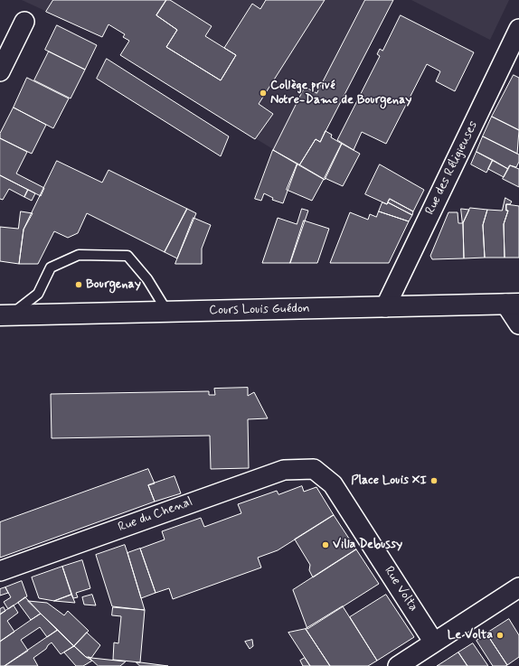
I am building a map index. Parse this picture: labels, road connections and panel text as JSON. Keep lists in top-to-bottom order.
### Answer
{
  "streets": {
    "main road": ["Cours Louis Guédon"],
    "street": ["Rue des Réligieuses", "Rue du Chenal", "Rue Volta"]
  },
  "crossings": [
    ["Rue des Réligieuses", "Cours Louis Guédon"],
    ["Rue du Chenal", "Rue Volta"]
  ],
  "places": [
    "Collège privé Notre-Dame de Bourgenay",
    "Bourgenay",
    "Place Louis XI",
    "Villa Debussy",
    "Le Volta"
  ]
}
